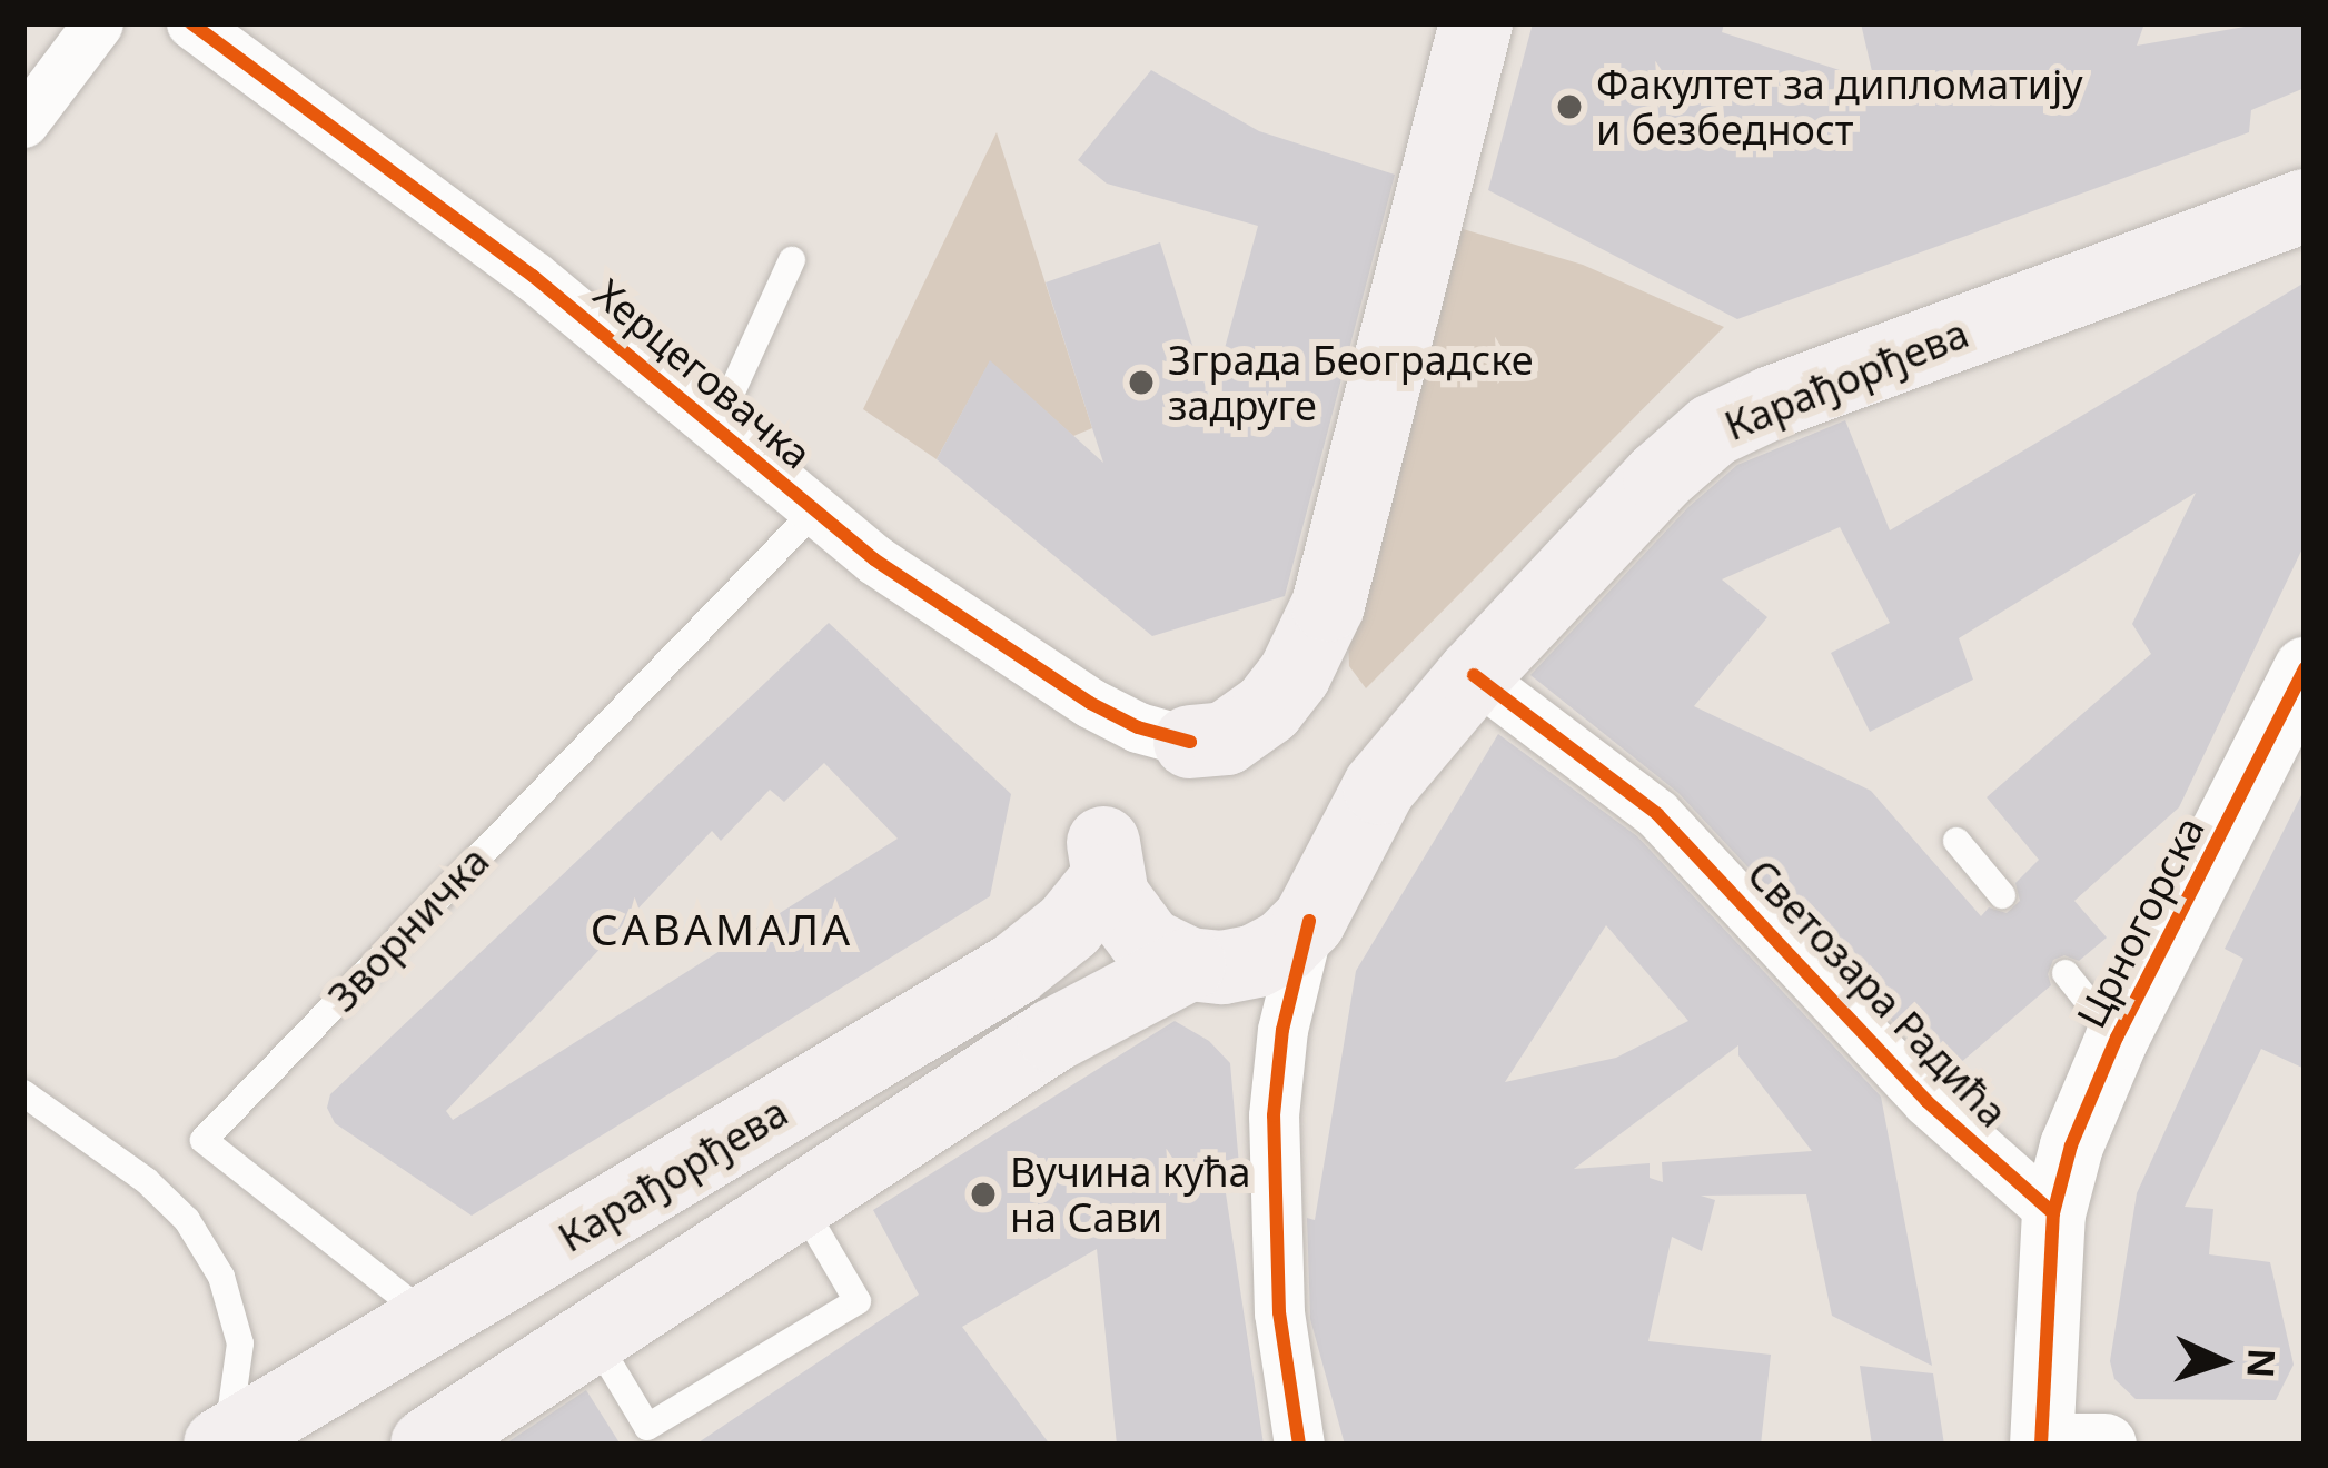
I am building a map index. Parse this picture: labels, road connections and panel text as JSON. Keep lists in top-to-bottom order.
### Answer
{
  "streets": {
    "main road": ["Карађорђева"],
    "street": ["Херцеговачка", "Црногорска", "Светозара Радића"],
    "lane": ["Зворничка"]
  },
  "crossings": [
    ["Херцеговачка", "Зворничка"],
    ["Карађорђева", "Зворничка"],
    ["Карађорђева", "Светозара Радића"],
    ["Црногорска", "Светозара Радића"]
  ],
  "districts": ["САВАМАЛА"],
  "places": ["Факултет за дипломатију и безбедност", "Зграда Београдске задруге", "Вучина кућа на Сави"],
  "north": "right"
}
